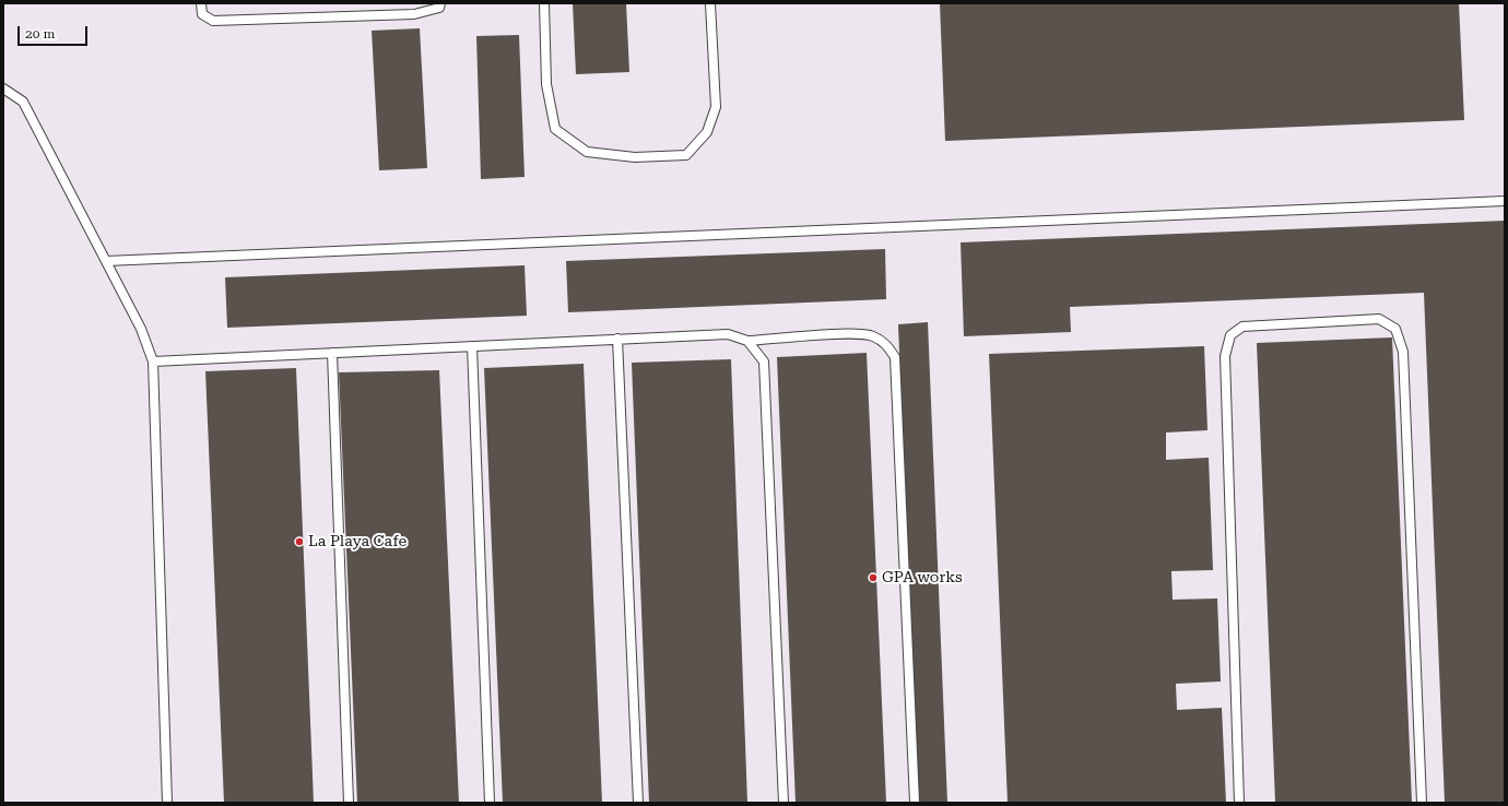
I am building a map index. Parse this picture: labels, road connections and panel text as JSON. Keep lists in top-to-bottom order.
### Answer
{
  "places": ["La Playa Cafe", "GPA works"],
  "scale_bar": "20 m"
}
